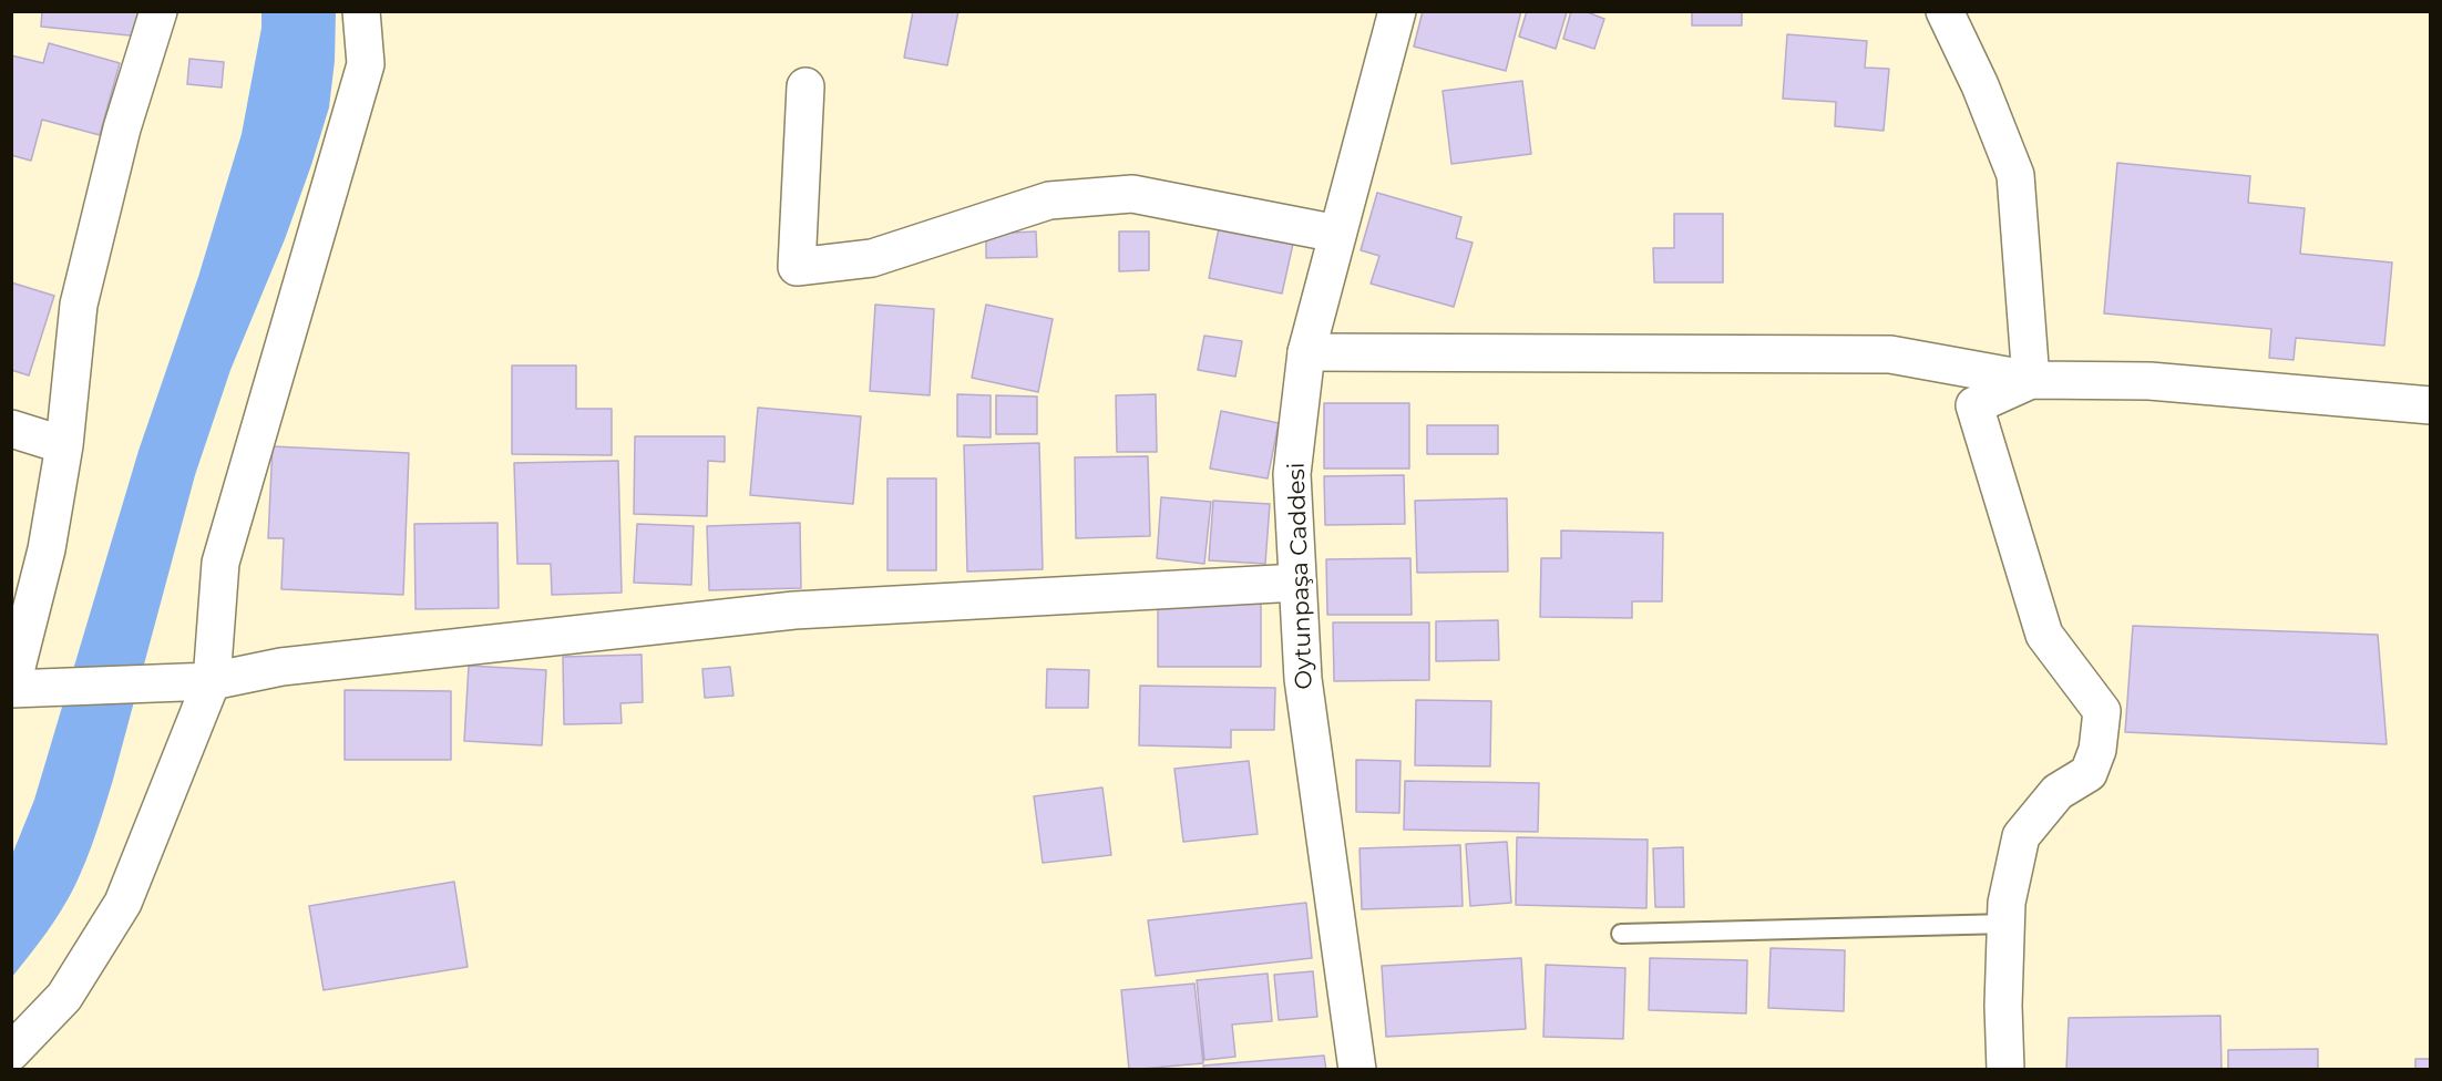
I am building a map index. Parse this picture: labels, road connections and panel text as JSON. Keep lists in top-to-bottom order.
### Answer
{
  "streets": {
    "street": ["Oytunpaşa Caddesi"]
  }
}
